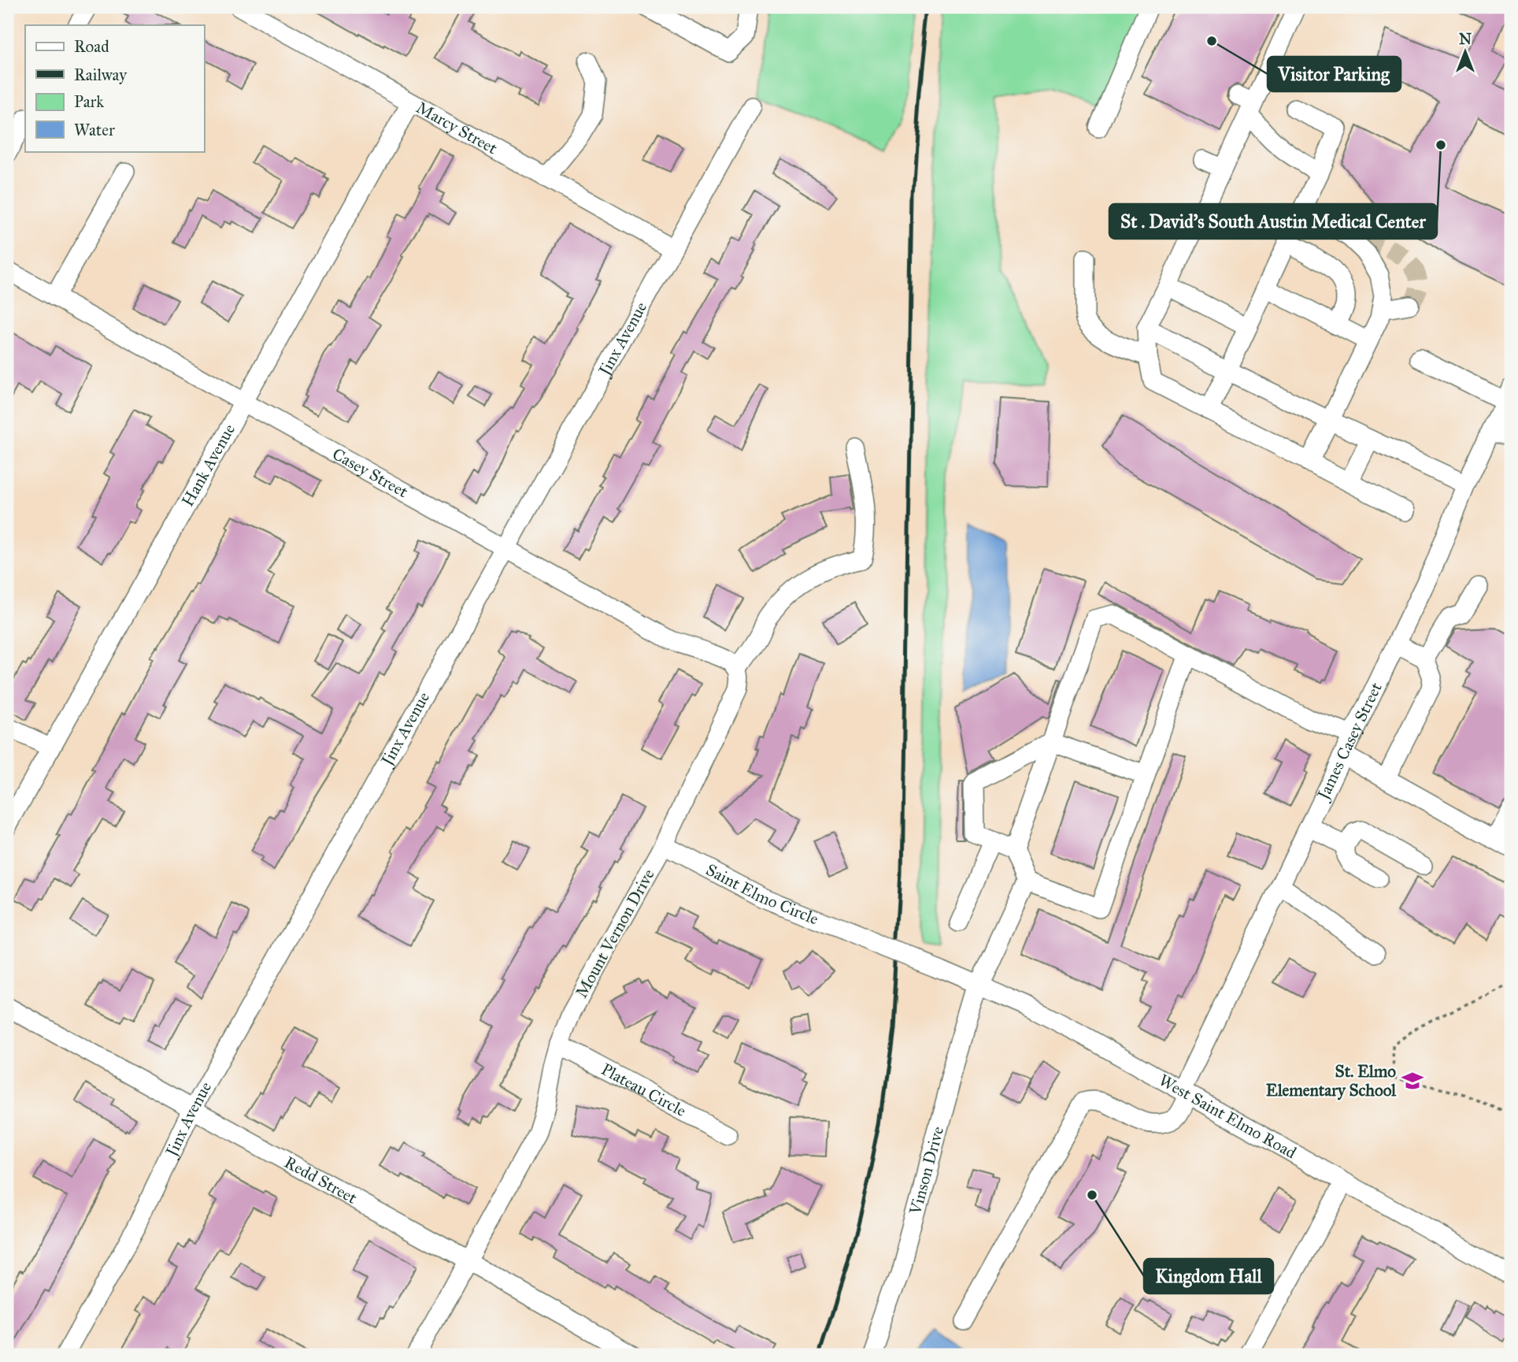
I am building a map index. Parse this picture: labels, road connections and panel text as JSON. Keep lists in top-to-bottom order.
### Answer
{
  "streets": {
    "street": [
      "Marcy Street",
      "Jinx Avenue",
      "Hank Avenue",
      "Casey Street",
      "James Casey Street",
      "Saint Elmo Circle",
      "Mount Vernon Drive",
      "Plateau Circle",
      "West Saint Elmo Road",
      "Vinson Drive",
      "Redd Street"
    ]
  },
  "crossings": [
    ["Marcy Street", "Jinx Avenue"],
    ["Marcy Street", "Hank Avenue"],
    ["Jinx Avenue", "Casey Street"],
    ["Jinx Avenue", "Redd Street"],
    ["Hank Avenue", "Casey Street"],
    ["Casey Street", "Mount Vernon Drive"],
    ["James Casey Street", "West Saint Elmo Road"],
    ["Saint Elmo Circle", "Mount Vernon Drive"],
    ["Saint Elmo Circle", "West Saint Elmo Road"],
    ["Mount Vernon Drive", "Plateau Circle"],
    ["Mount Vernon Drive", "Redd Street"],
    ["West Saint Elmo Road", "Vinson Drive"]
  ],
  "places": {
    "other": ["Visitor Parking", "St . David's South Austin Medical Center", "Kingdom Hall"],
    "school or university": ["St. Elmo Elementary School"]
  },
  "legend": [
    "Road",
    "Railway",
    "Park",
    "Water"
  ],
  "north": "top"
}
